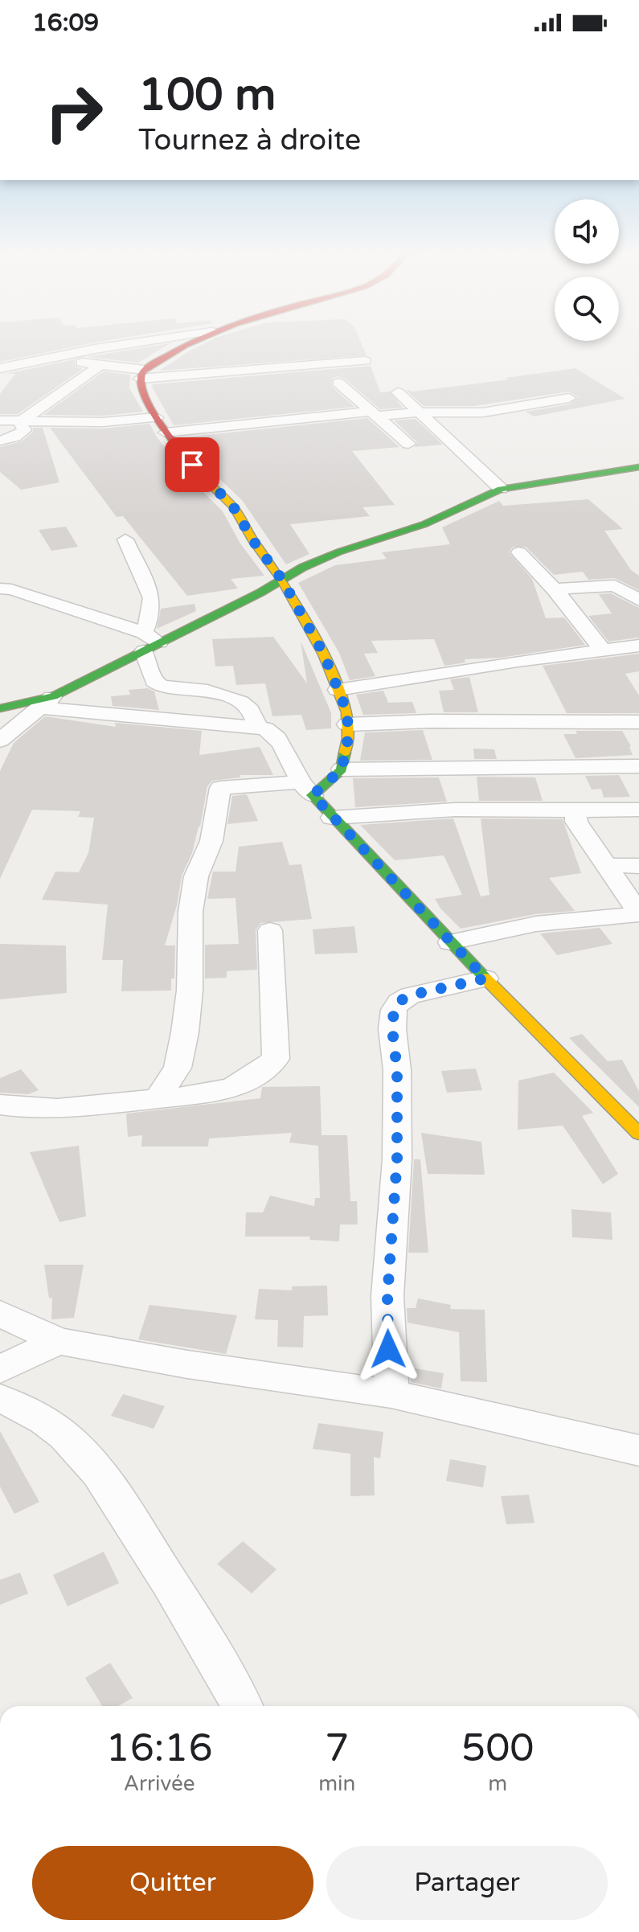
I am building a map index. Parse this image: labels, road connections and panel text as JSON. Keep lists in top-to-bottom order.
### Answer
{
  "page": {
    "status": "16:09",
    "turn": ["100 m", "Tournez à droite"],
    "eta": [
      "16:16",
      "Arrivée",
      "7",
      "min",
      "500",
      "m"
    ],
    "buttons": ["Quitter", "Partager"]
  }
}
